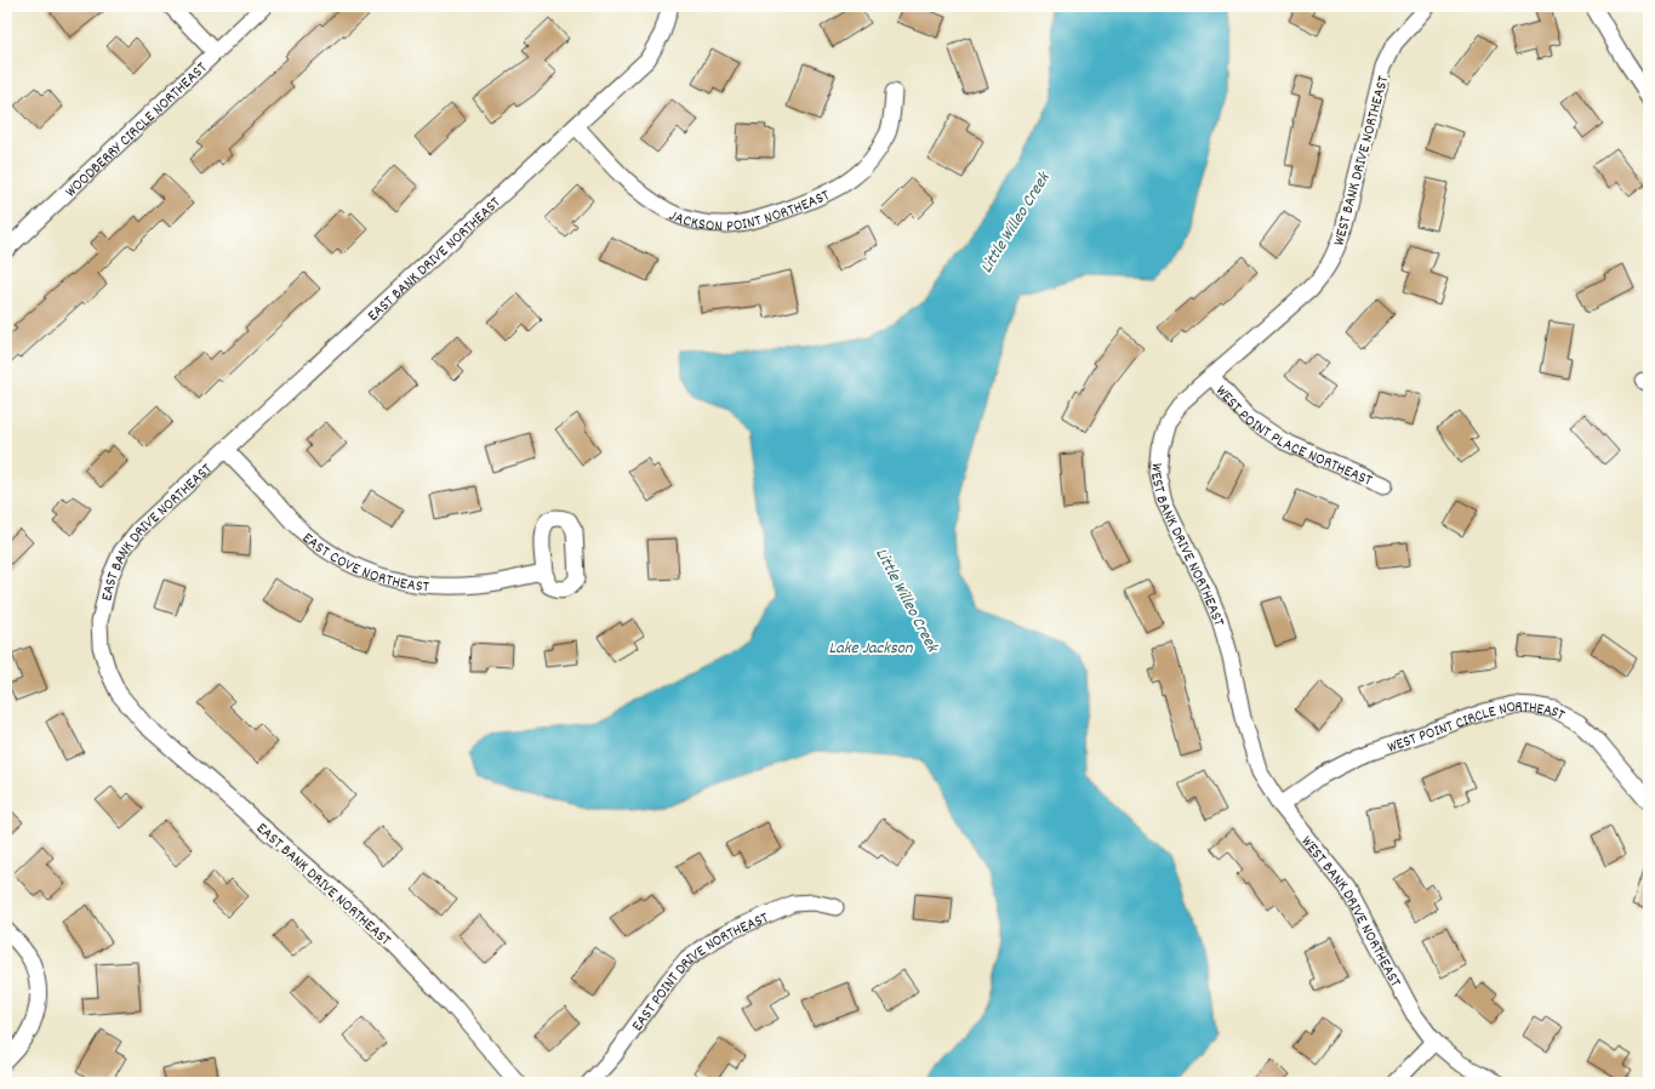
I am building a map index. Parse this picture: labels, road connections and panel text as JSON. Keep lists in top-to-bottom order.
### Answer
{
  "streets": {
    "street": [
      "WOODBERRY CIRCLE NORTHEAST",
      "WEST BANK DRIVE NORTHEAST",
      "JACKSON POINT NORTHEAST",
      "EAST BANK DRIVE NORTHEAST",
      "WEST POINT PLACE NORTHEAST",
      "EAST COVE NORTHEAST",
      "WEST POINT CIRCLE NORTHEAST",
      "EAST POINT DRIVE NORTHEAST"
    ]
  },
  "crossings": [
    ["WEST BANK DRIVE NORTHEAST", "WEST POINT PLACE NORTHEAST"],
    ["WEST BANK DRIVE NORTHEAST", "WEST POINT CIRCLE NORTHEAST"],
    ["JACKSON POINT NORTHEAST", "EAST BANK DRIVE NORTHEAST"],
    ["EAST BANK DRIVE NORTHEAST", "EAST COVE NORTHEAST"]
  ],
  "water": ["Little Willeo Creek", "Lake Jackson"]
}
